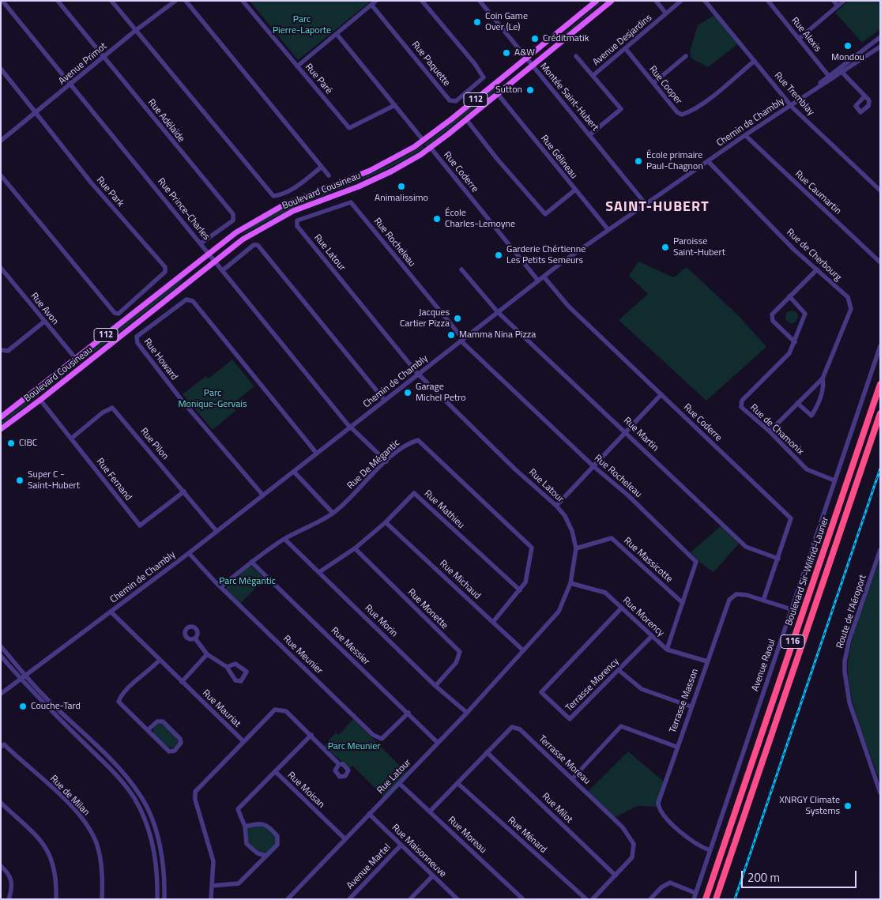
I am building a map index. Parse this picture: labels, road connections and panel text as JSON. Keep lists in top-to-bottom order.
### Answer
{
  "streets": {
    "highway": ["Boulevard Sir-Wilfrid-Laurier", "116"],
    "main road": ["112", "Boulevard Cousineau"],
    "street": [
      "Rue Alexis",
      "Avenue Desjardins",
      "Avenue Primot",
      "Rue Paquette",
      "Rue Paré",
      "Rue Cooper",
      "Rue Tremblay",
      "Montée Saint-Hubert",
      "Rue Adélaïde",
      "Chemin de Chambly",
      "Rue Gélineau",
      "Rue Coderre",
      "Rue Park",
      "Rue Caumartin",
      "Rue Prince-Charles",
      "Rue Rocheleau",
      "Rue Latour",
      "Rue de Cherbourg",
      "Rue Avon",
      "Rue Howard",
      "Rue de Chamonix",
      "Rue Martin",
      "Rue Pilon",
      "Rue De Mégantic",
      "Rue Fernand",
      "Rue Mathieu",
      "Rue Massicotte",
      "Rue Michaud",
      "Rue Monette",
      "Route de l'Aéroport",
      "Rue Morency",
      "Rue Morin",
      "Rue Messier",
      "Rue Meunier",
      "Avenue Raoul",
      "Terrasse Morency",
      "Terrasse Masson",
      "Rue Mauriat",
      "Terrasse Moreau",
      "Rue Moisan",
      "Rue de Milan",
      "Rue Milot",
      "Rue Moreau",
      "Rue Ménard",
      "Rue Maisonneuve",
      "Avenue Martel"
    ]
  },
  "crossings": [
    ["Rue Alexis", "Chemin de Chambly"],
    ["Avenue Desjardins", "Rue Cooper"],
    ["Avenue Primot", "Rue Adélaïde"],
    ["Avenue Primot", "Rue Park"],
    ["Avenue Primot", "Rue Prince-Charles"],
    ["Rue Cooper", "Rue Tremblay"],
    ["Rue Tremblay", "Chemin de Chambly"],
    ["Montée Saint-Hubert", "Chemin de Chambly"],
    ["Montée Saint-Hubert", "Boulevard Cousineau"],
    ["Rue Adélaïde", "Rue Prince-Charles"],
    ["Chemin de Chambly", "Rue Gélineau"],
    ["Chemin de Chambly", "Rue Coderre"],
    ["Chemin de Chambly", "Rue Caumartin"],
    ["Chemin de Chambly", "Rue Prince-Charles"],
    ["Chemin de Chambly", "Rue Rocheleau"],
    ["Chemin de Chambly", "Rue Latour"],
    ["Chemin de Chambly", "Rue de Cherbourg"],
    ["Chemin de Chambly", "Rue Howard"],
    ["Chemin de Chambly", "Rue Martin"],
    ["Chemin de Chambly", "Rue Pilon"],
    ["Chemin de Chambly", "Rue Meunier"],
    ["Chemin de Chambly", "Rue Mauriat"],
    ["Rue Gélineau", "Boulevard Cousineau"],
    ["Rue Coderre", "Boulevard Cousineau"],
    ["Rue Coderre", "Rue Martin"],
    ["Rue Coderre", "Terrasse Masson"],
    ["Boulevard Cousineau", "Rue Prince-Charles"],
    ["Boulevard Cousineau", "Rue Avon"],
    ["Boulevard Cousineau", "Rue Fernand"],
    ["Rue Prince-Charles", "Rue De Mégantic"],
    ["Rue Rocheleau", "Rue Latour"],
    ["Rue Rocheleau", "Rue Massicotte"],
    ["Rue Rocheleau", "Rue Morency"],
    ["Rue Latour", "Rue Massicotte"],
    ["Rue Latour", "Rue Michaud"],
    ["Rue Latour", "Rue Morency"],
    ["Rue Latour", "Rue Morin"],
    ["Rue Latour", "Rue Messier"],
    ["Rue Latour", "Rue Moisan"],
    ["Rue Latour", "Rue Moreau"],
    ["Rue Latour", "Rue Maisonneuve"],
    ["Rue de Cherbourg", "Rue de Chamonix"],
    ["Rue de Chamonix", "Avenue Raoul"],
    ["Rue Pilon", "Rue Fernand"],
    ["Rue De Mégantic", "Rue Mathieu"],
    ["Rue De Mégantic", "Rue Michaud"],
    ["Rue De Mégantic", "Rue Morin"],
    ["Rue De Mégantic", "Rue Messier"],
    ["Rue De Mégantic", "Rue Meunier"],
    ["Rue Mathieu", "Rue Michaud"],
    ["Rue Mathieu", "Rue Monette"],
    ["Rue Mathieu", "Rue Morin"],
    ["Rue Monette", "Rue Morin"],
    ["Rue Morency", "Terrasse Morency"],
    ["Rue Morency", "Terrasse Masson"],
    ["Rue Messier", "Rue Meunier"],
    ["Avenue Raoul", "Terrasse Masson"],
    ["Rue Mauriat", "Rue Moisan"],
    ["Terrasse Moreau", "Rue Milot"],
    ["Terrasse Moreau", "Rue Moreau"],
    ["Terrasse Moreau", "Rue Ménard"],
    ["Rue Maisonneuve", "Avenue Martel"]
  ],
  "districts": ["SAINT-HUBERT"],
  "parks": [
    "Parc Pierre-Laporte",
    "Parc Monique-Gervais",
    "Parc Mégantic",
    "Parc Meunier"
  ],
  "places": [
    "Coin Game Over (Le)",
    "Créditmatik",
    "Mondou",
    "A&W",
    "Sutton",
    "École primaire Paul-Chagnon",
    "Animalissimo",
    "École Charles-Lemoyne",
    "Paroisse Saint-Hubert",
    "Garderie Chértienne Les Petits Semeurs",
    "Jacques Cartier Pizza",
    "Mamma Nina Pizza",
    "Garage Michel Petro",
    "CIBC",
    "Super C - Saint-Hubert",
    "Couche-Tard",
    "XNRGY Climate Systems"
  ],
  "scale_bar": "200 m"
}
